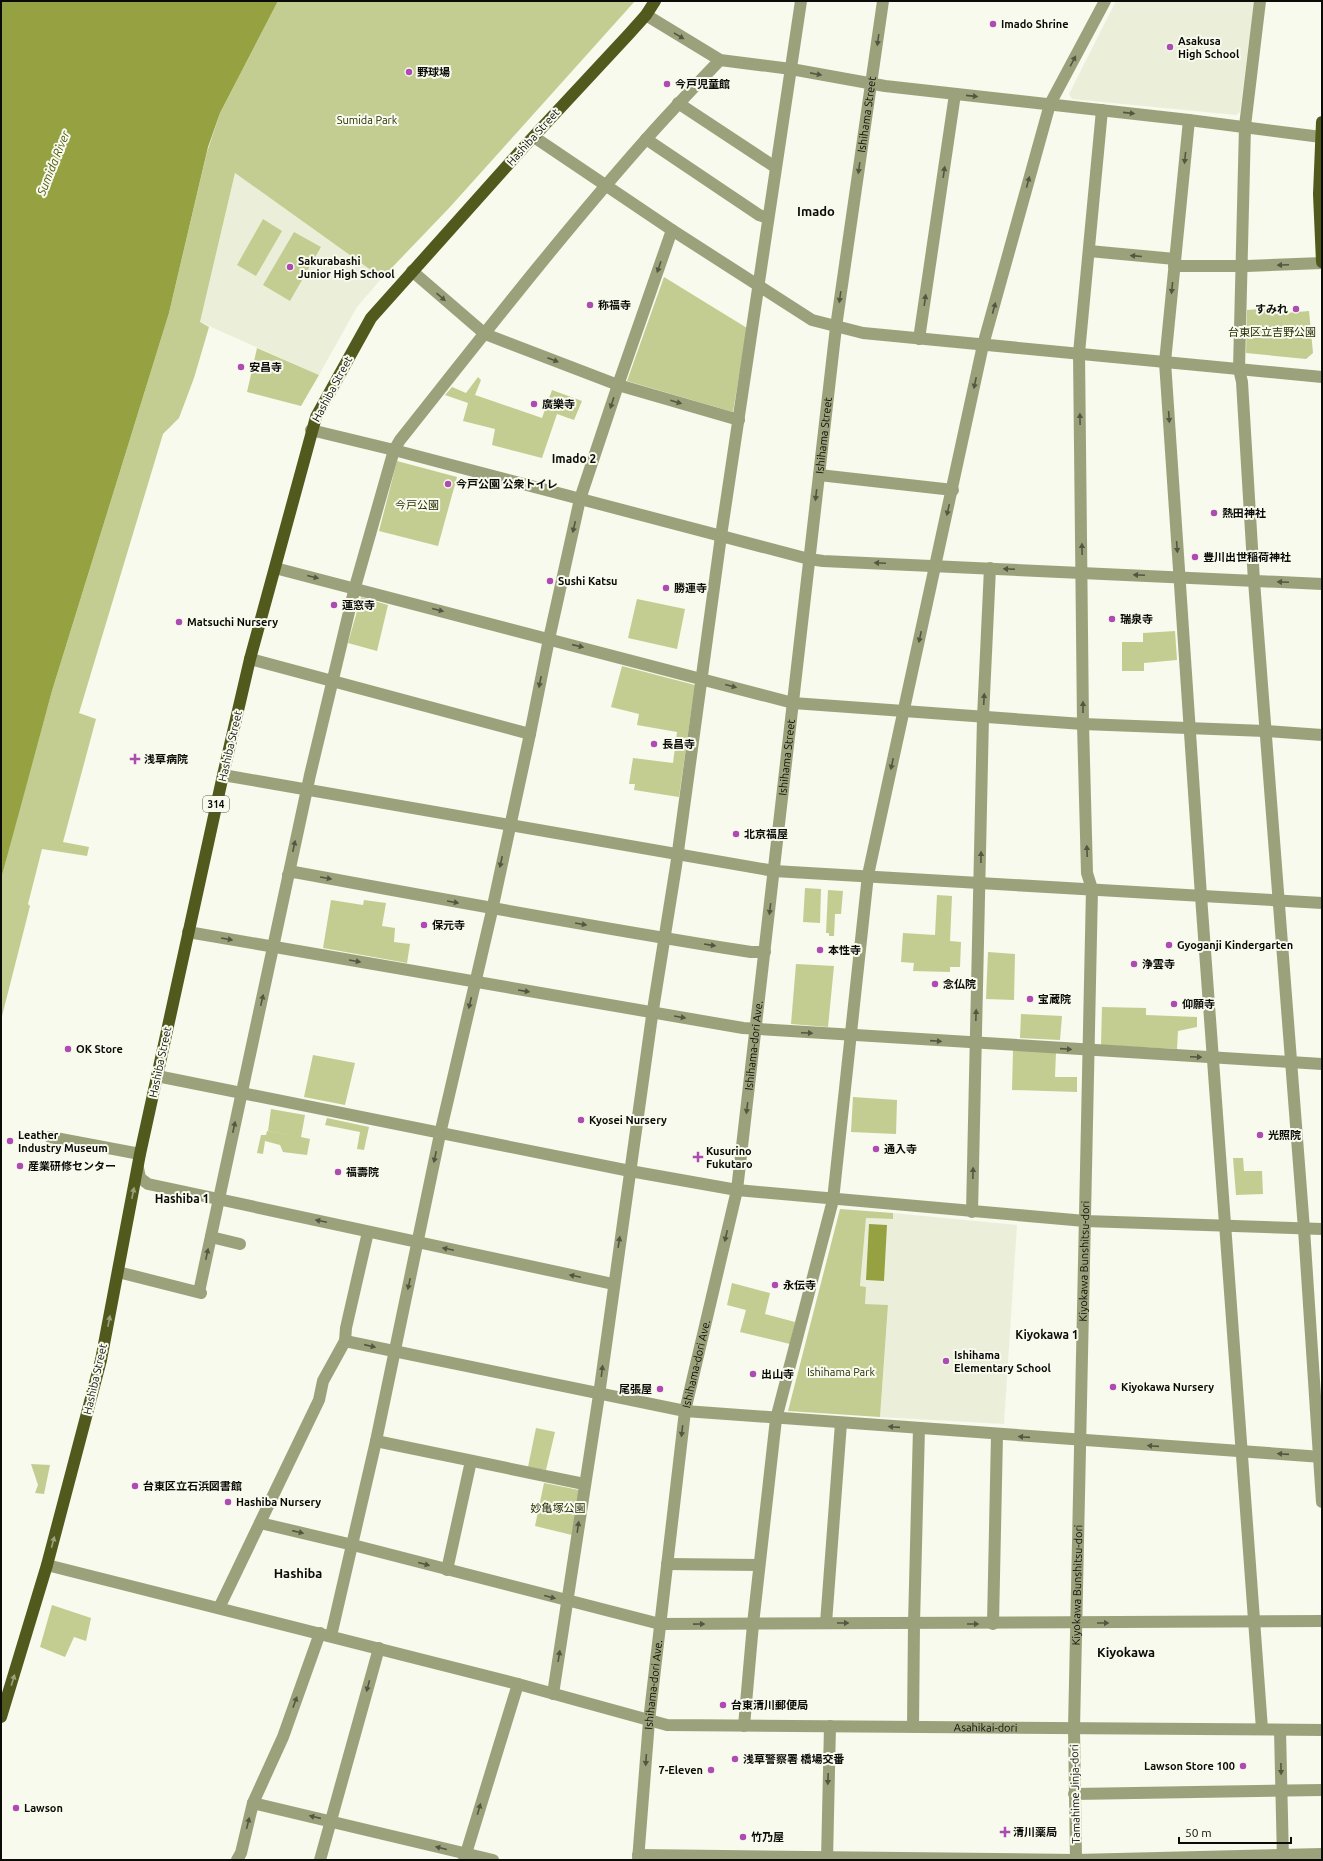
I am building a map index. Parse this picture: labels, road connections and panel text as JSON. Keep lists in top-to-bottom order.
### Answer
{
  "streets": {
    "main road": ["Hashiba Street", "314"],
    "street": [
      "Ishihama Street",
      "Ishihama-dori Ave.",
      "Kiyokawa Bunshitsu-dori",
      "Asahikai-dori",
      "Tamahime Jinja-dori"
    ]
  },
  "crossings": [
    ["Ishihama Street", "Ishihama-dori Ave."],
    ["Hashiba Street", "Asahikai-dori"],
    ["Ishihama-dori Ave.", "Asahikai-dori"],
    ["Kiyokawa Bunshitsu-dori", "Asahikai-dori"],
    ["Kiyokawa Bunshitsu-dori", "Tamahime Jinja-dori"],
    ["Asahikai-dori", "Tamahime Jinja-dori"]
  ],
  "districts": [
    "Imado",
    "Imado 2",
    "Hashiba 1",
    "Kiyokawa 1",
    "Hashiba",
    "Kiyokawa"
  ],
  "water": ["Sumida River"],
  "parks": [
    "Sumida Park",
    "台東区立吉野公園",
    "今戸公園",
    "Ishihama Park",
    "妙亀塚公園"
  ],
  "places": {
    "other": [
      "Imado Shrine",
      "Asakusa High School",
      "野球場",
      "今戸児童館",
      "Sakurabashi Junior High School",
      "称福寺",
      "すみれ",
      "安昌寺",
      "廣樂寺",
      "今戸公園 公衆トイレ",
      "熱田神社",
      "豊川出世稲荷神社",
      "Sushi Katsu",
      "勝運寺",
      "蓮窓寺",
      "瑞泉寺",
      "Matsuchi Nursery",
      "長昌寺",
      "北京福屋",
      "保元寺",
      "Gyoganji Kindergarten",
      "本性寺",
      "浄雲寺",
      "念仏院",
      "宝蔵院",
      "仰願寺",
      "OK Store",
      "Kyosei Nursery",
      "光照院",
      "Leather Industry Museum",
      "通入寺",
      "産業研修センター",
      "福壽院",
      "永伝寺",
      "Ishihama Elementary School",
      "出山寺",
      "Kiyokawa Nursery",
      "尾張屋",
      "台東区立石浜図書館",
      "Hashiba Nursery",
      "台東清川郵便局",
      "浅草警察署 橋場交番",
      "Lawson Store 100",
      "7-Eleven",
      "Lawson",
      "竹乃屋"
    ],
    "health": ["浅草病院", "Kusurino Fukutaro", "清川薬局"]
  },
  "scale_bar": "50 m"
}
